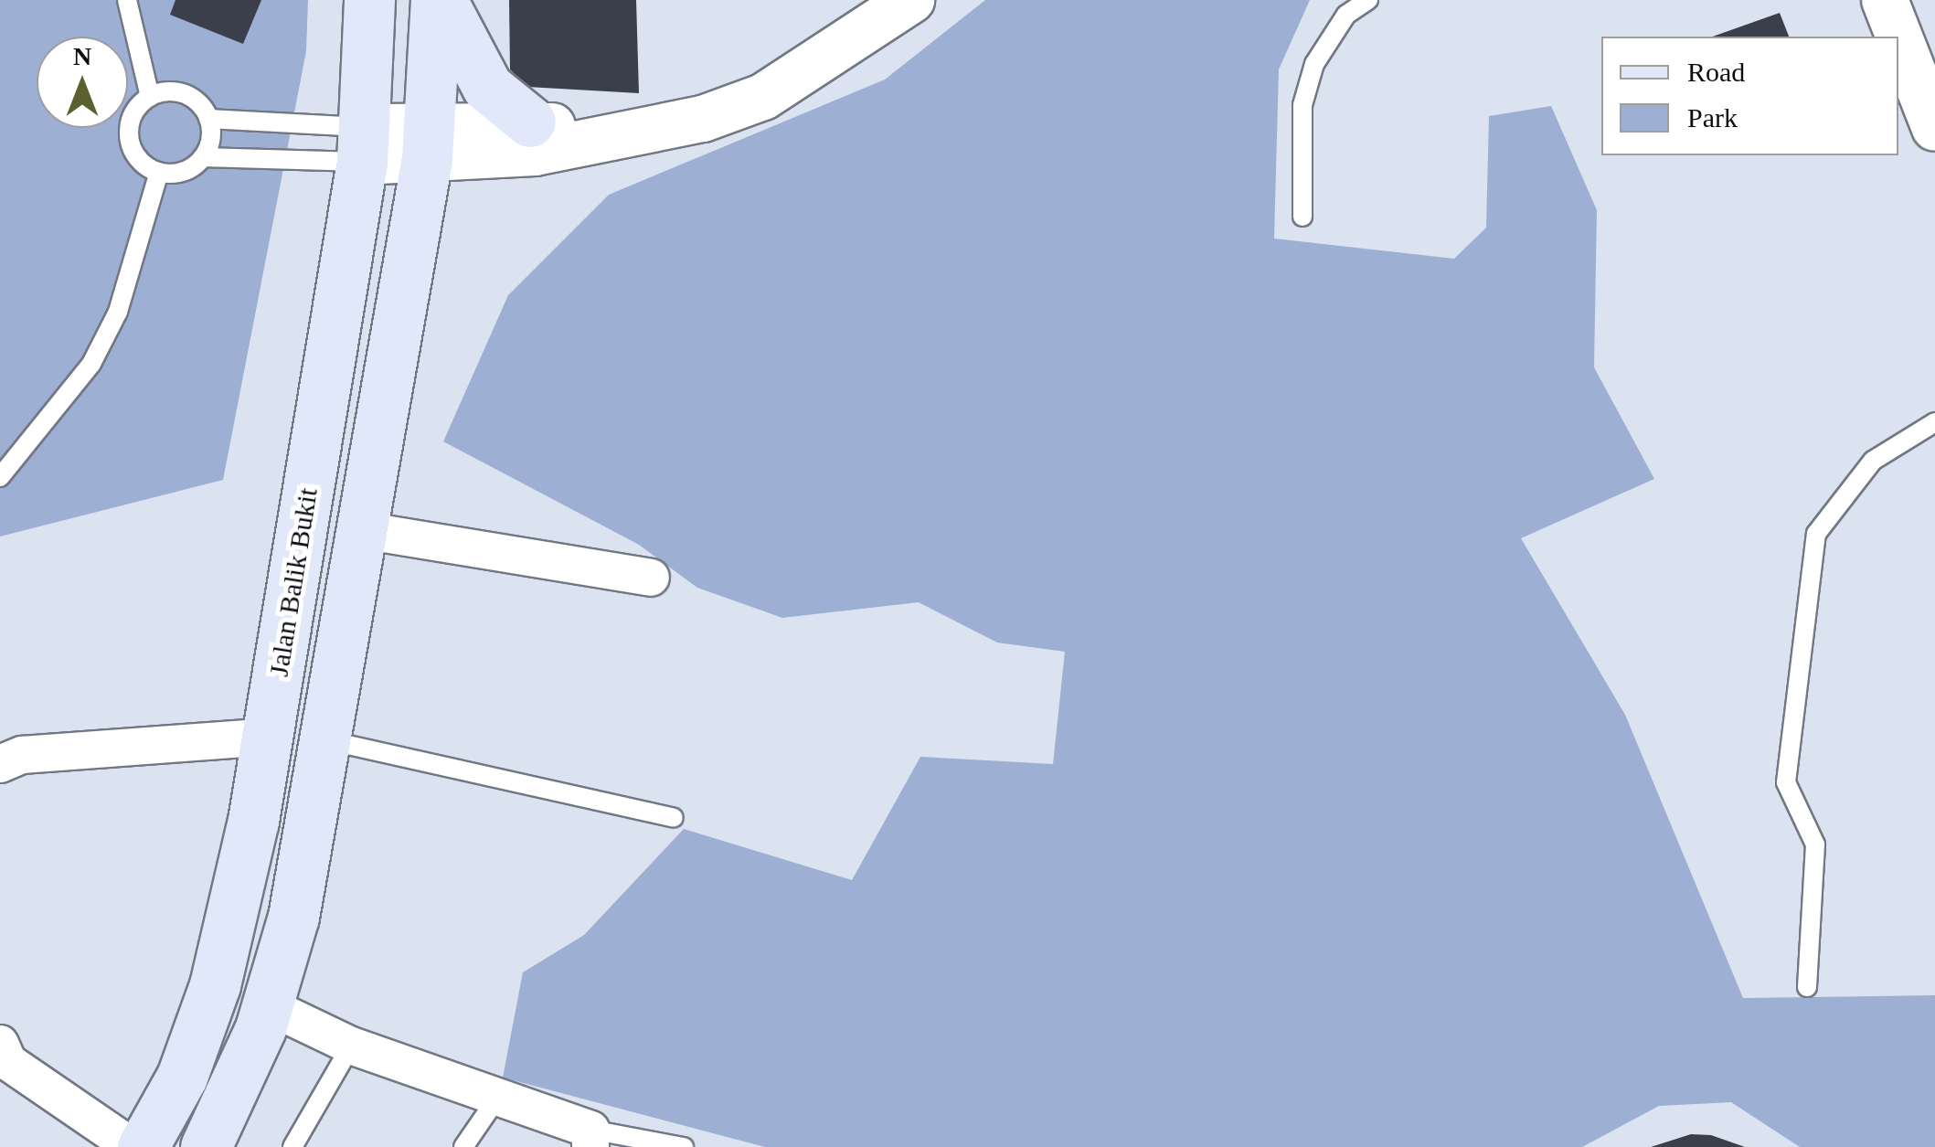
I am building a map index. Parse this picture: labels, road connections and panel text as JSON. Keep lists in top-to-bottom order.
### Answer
{
  "streets": {
    "main road": ["Jalan Balik Bukit"]
  },
  "legend": ["Road", "Park"],
  "north": "top"
}
